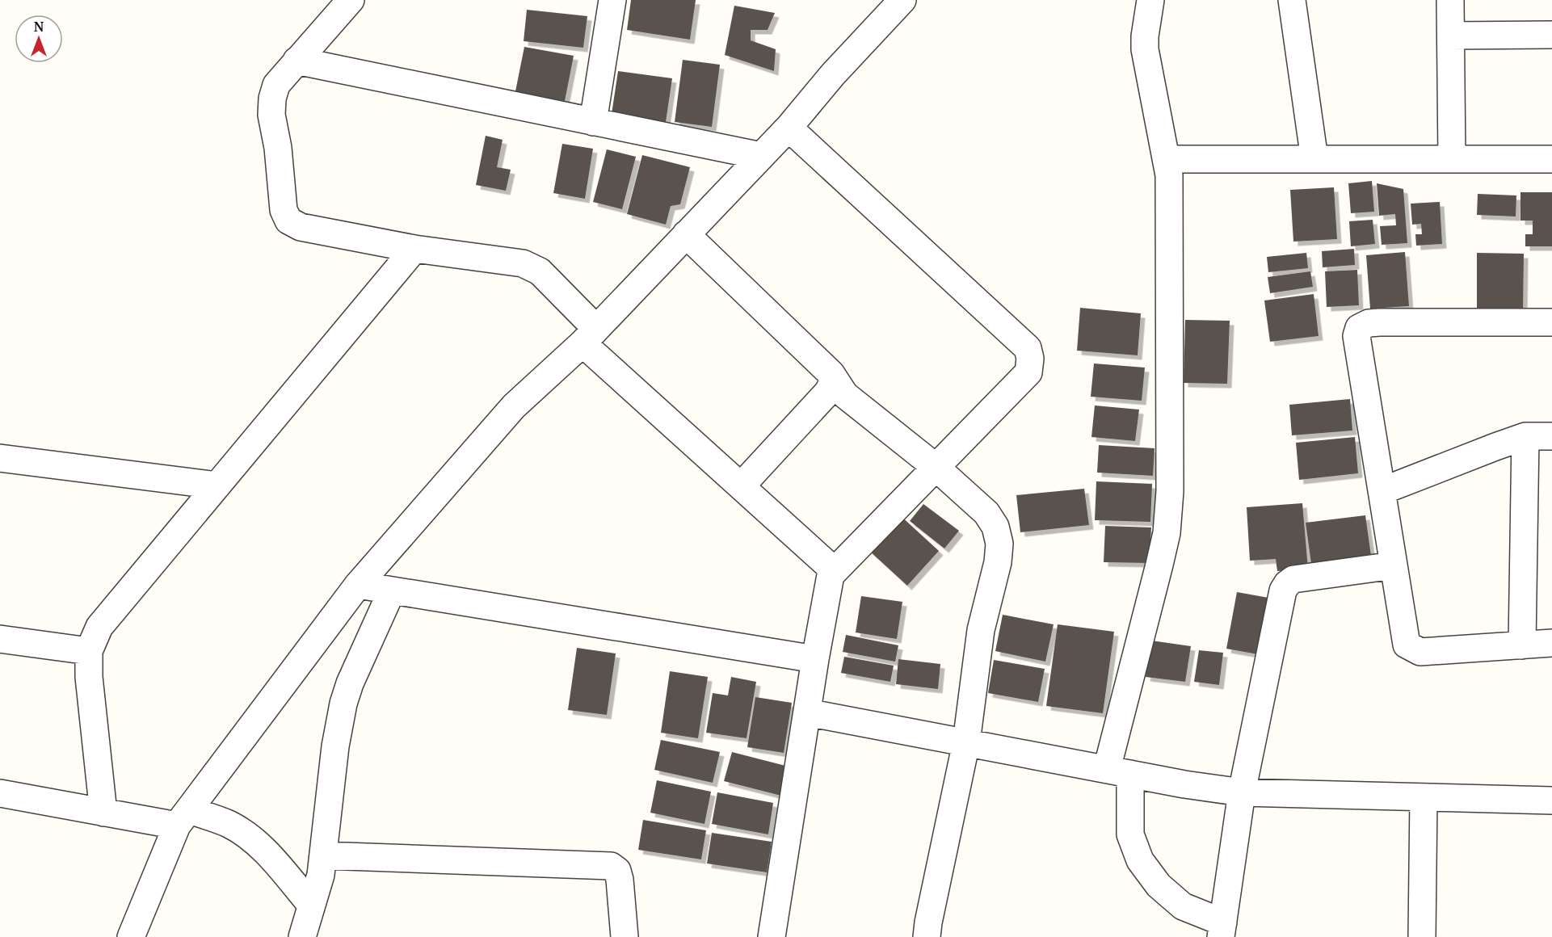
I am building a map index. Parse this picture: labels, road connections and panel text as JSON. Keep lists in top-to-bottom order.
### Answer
{
  "north": "top"
}
